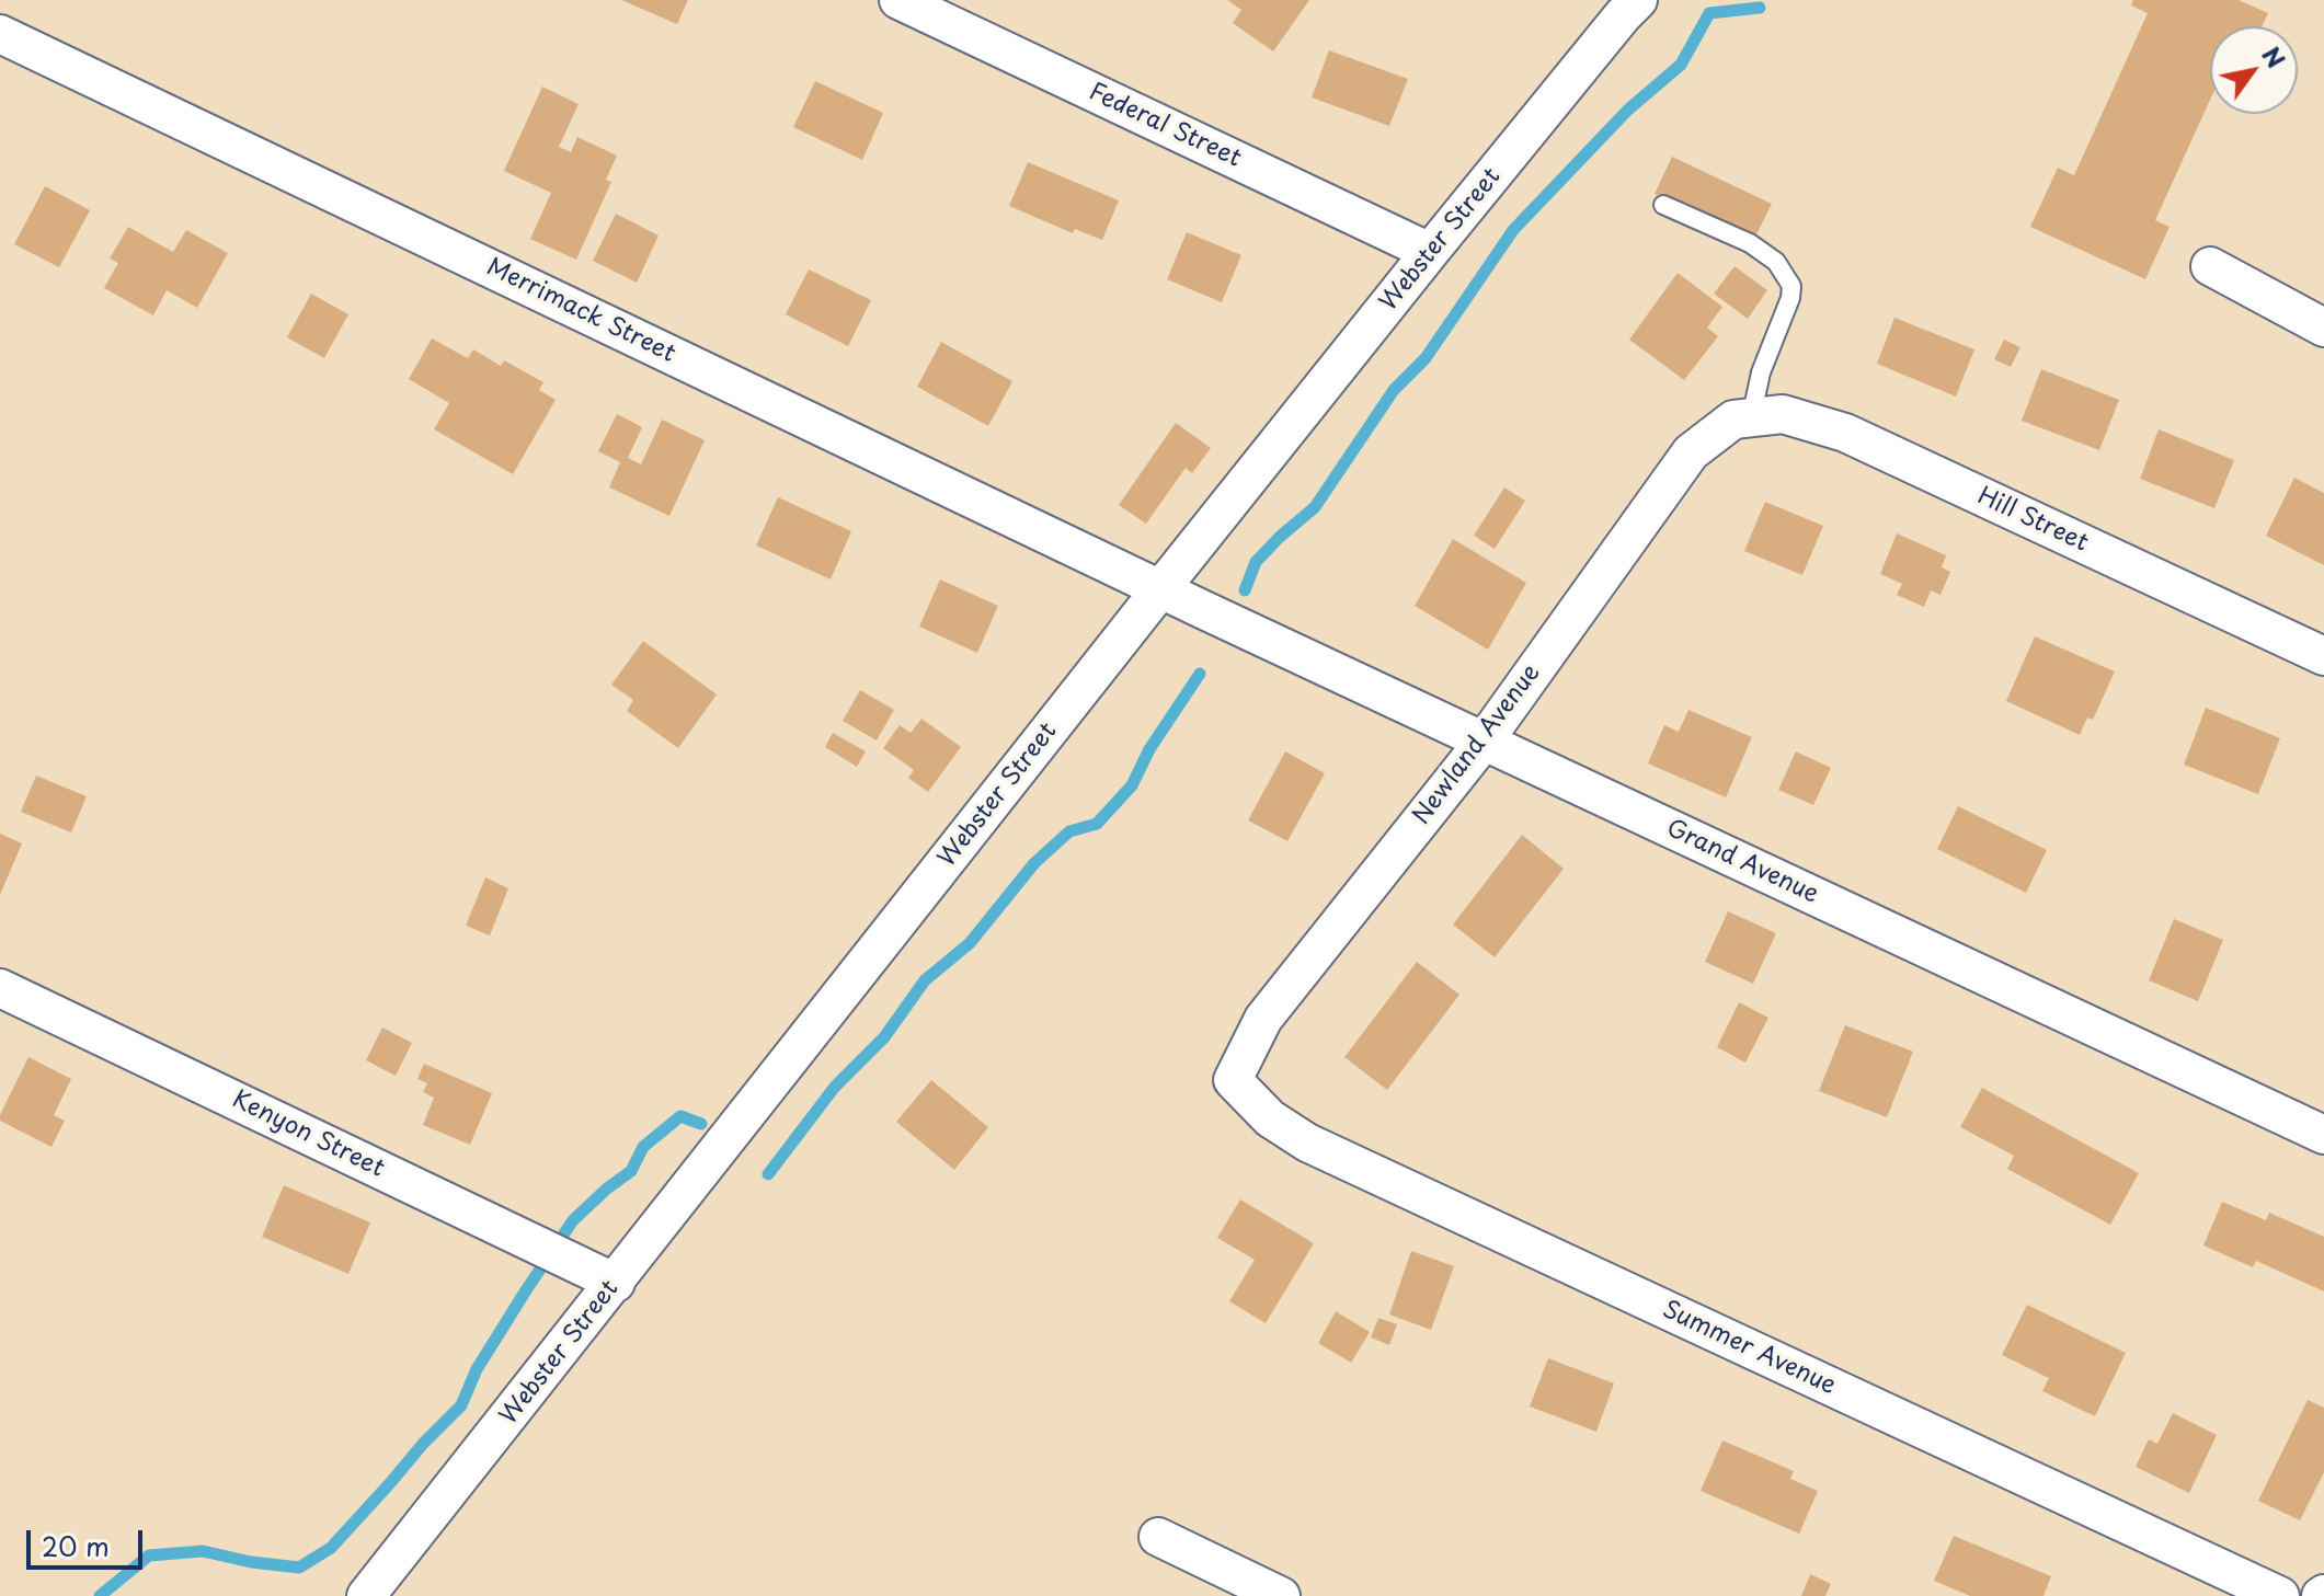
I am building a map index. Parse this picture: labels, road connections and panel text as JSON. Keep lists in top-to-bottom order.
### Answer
{
  "streets": {
    "street": [
      "Federal Street",
      "Webster Street",
      "Merrimack Street",
      "Hill Street",
      "Newland Avenue",
      "Grand Avenue",
      "Kenyon Street",
      "Summer Avenue"
    ]
  },
  "crossings": [
    ["Federal Street", "Webster Street"],
    ["Webster Street", "Merrimack Street"],
    ["Webster Street", "Grand Avenue"],
    ["Webster Street", "Kenyon Street"],
    ["Merrimack Street", "Grand Avenue"],
    ["Hill Street", "Newland Avenue"],
    ["Newland Avenue", "Grand Avenue"],
    ["Newland Avenue", "Summer Avenue"]
  ],
  "scale_bar": "20 m",
  "north": "top right"
}
